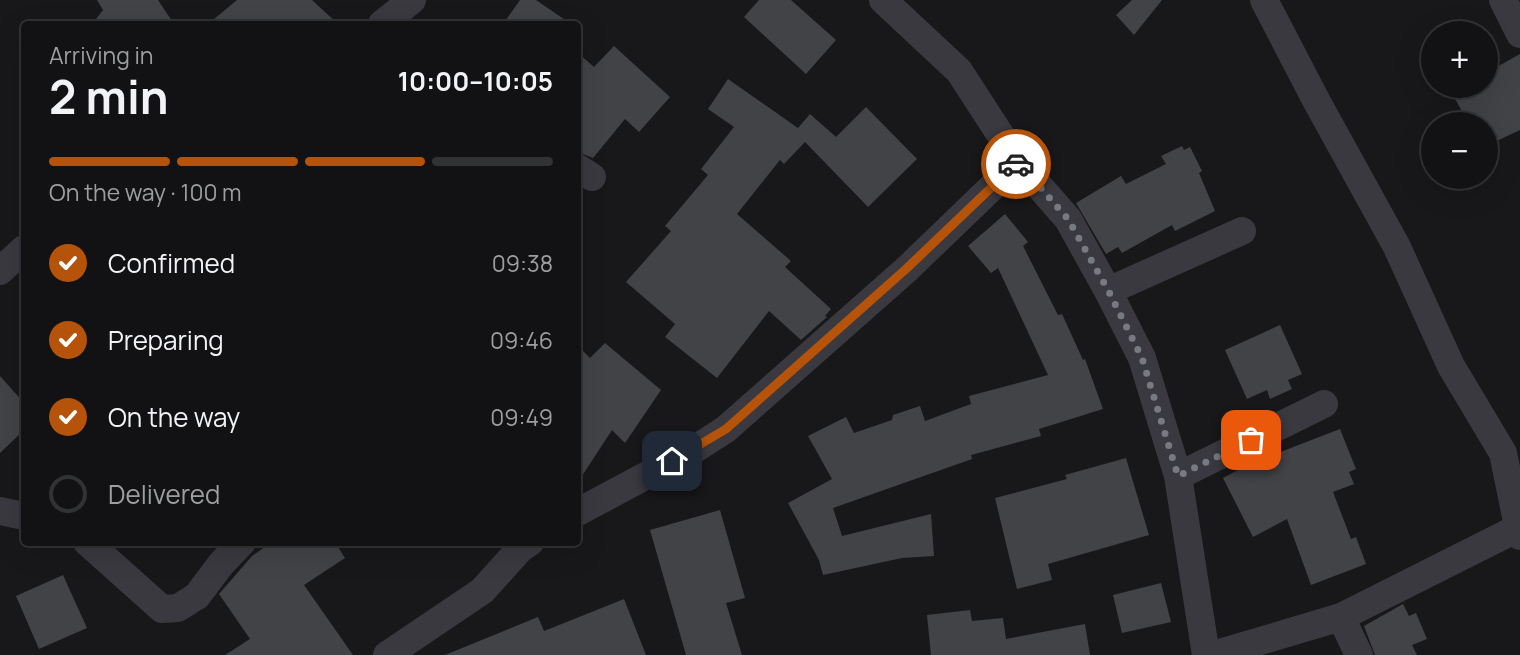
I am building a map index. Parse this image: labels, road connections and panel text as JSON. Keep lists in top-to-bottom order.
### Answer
{
  "page": {
    "map_buttons": ["+", "−"],
    "heading": ["2 min", "Arriving in", "10:00–10:05"],
    "bar": "On the way · 100 m",
    "list": [
      ["Confirmed", "09:38"],
      ["Preparing", "09:46"],
      ["On the way", "09:49"],
      "Delivered"
    ]
  }
}
